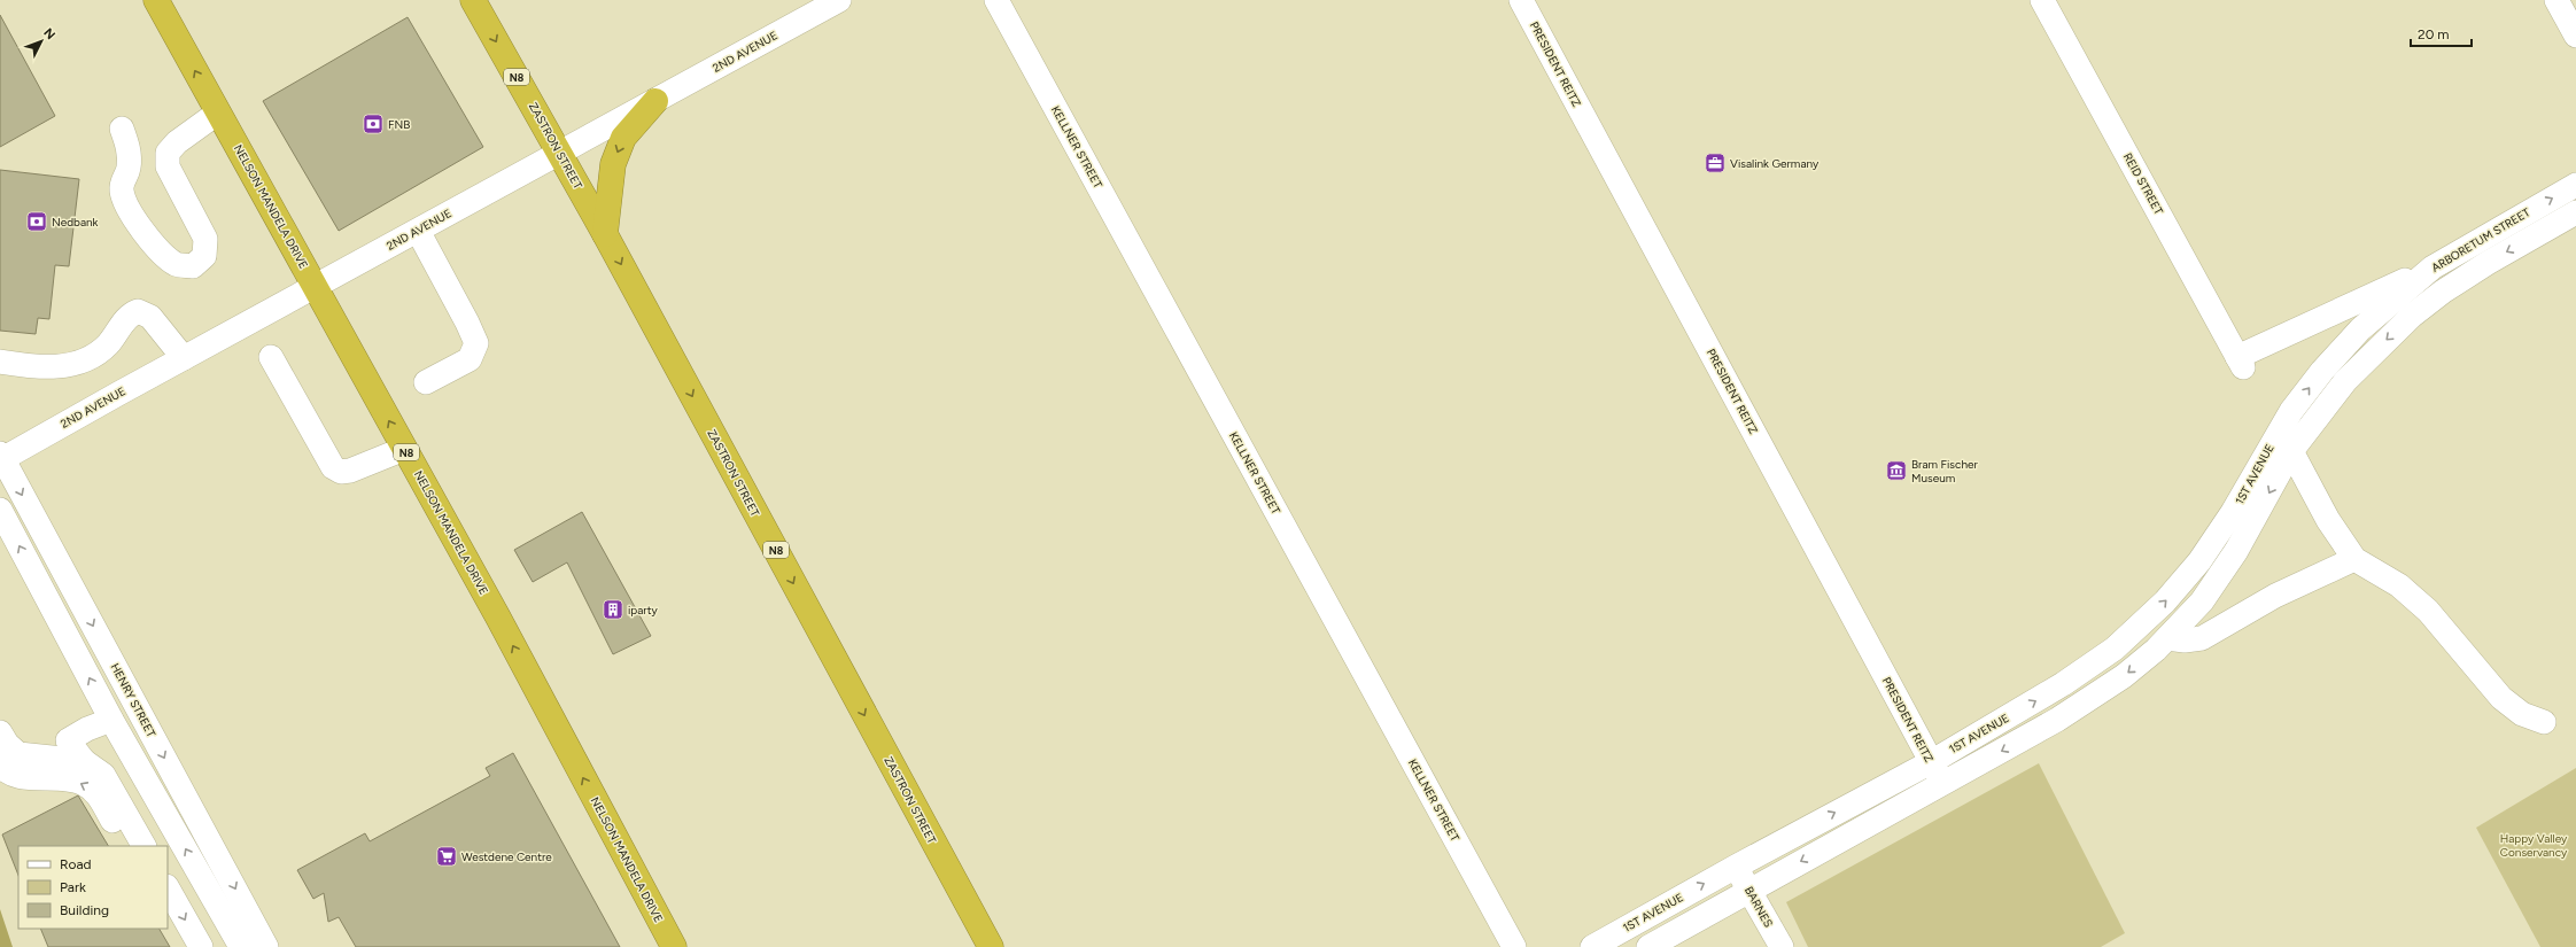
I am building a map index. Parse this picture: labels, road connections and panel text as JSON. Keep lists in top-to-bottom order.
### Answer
{
  "streets": {
    "highway": ["N8", "ZASTRON STREET", "NELSON MANDELA DRIVE"],
    "street": [
      "2ND AVENUE",
      "PRESIDENT REITZ",
      "KELLNER STREET",
      "REID STREET",
      "ARBORETUM STREET",
      "1ST AVENUE",
      "HENRY STREET",
      "BARNES"
    ]
  },
  "crossings": [
    ["2ND AVENUE", "ZASTRON STREET"],
    ["2ND AVENUE", "NELSON MANDELA DRIVE"],
    ["2ND AVENUE", "HENRY STREET"],
    ["PRESIDENT REITZ", "1ST AVENUE"],
    ["REID STREET", "ARBORETUM STREET"],
    ["ARBORETUM STREET", "1ST AVENUE"],
    ["1ST AVENUE", "BARNES"]
  ],
  "one_way": ["ZASTRON STREET", "NELSON MANDELA DRIVE"],
  "parks": ["Happy Valley Conservancy"],
  "places": {
    "bank": ["FNB", "Nedbank"],
    "office": ["Visalink Germany"],
    "museum": ["Bram Fischer Museum"],
    "building": ["iparty"],
    "supermarket": ["Westdene Centre"]
  },
  "legend": ["Road", "Park", "Building"],
  "scale_bar": "20 m",
  "north": "top right"
}
